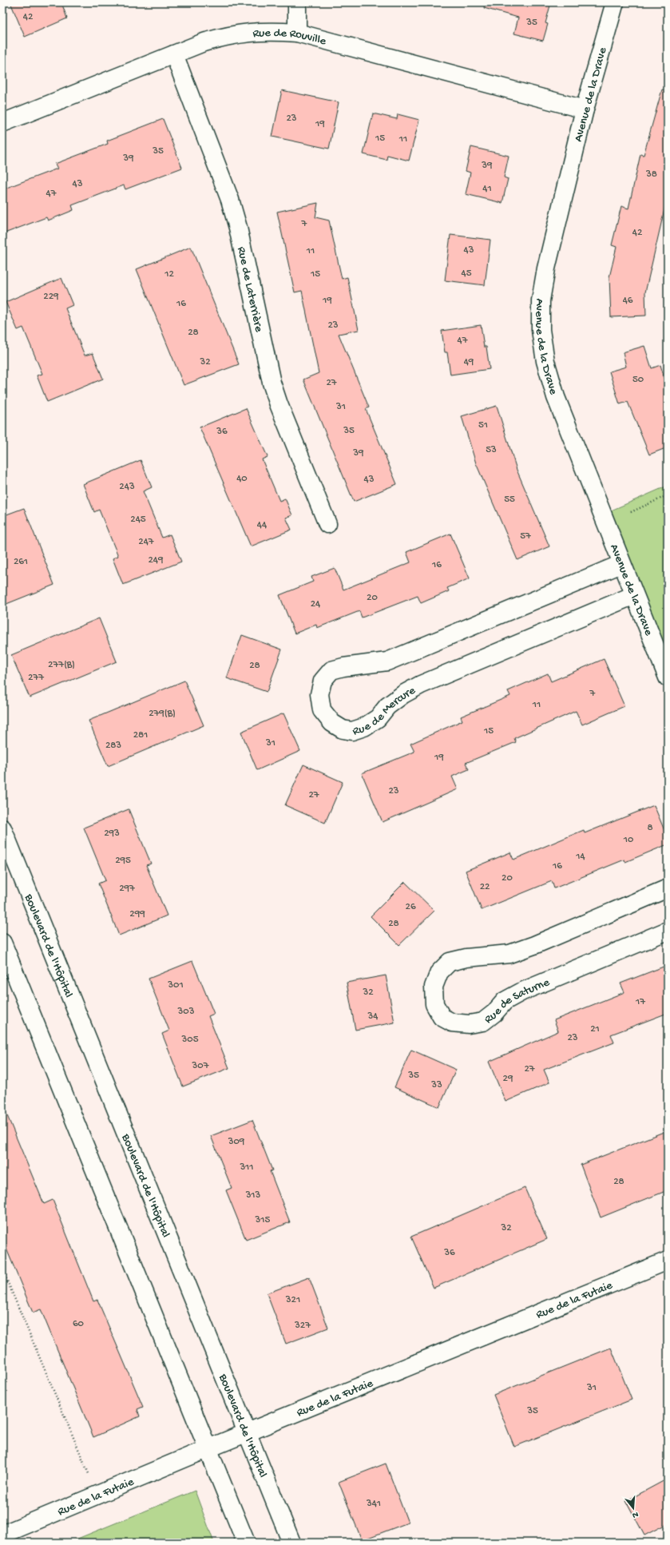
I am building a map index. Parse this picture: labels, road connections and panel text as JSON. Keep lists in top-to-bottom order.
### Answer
{
  "streets": {
    "street": [
      "Rue de Rouville",
      "Avenue de la Drave",
      "Rue de Laterrière",
      "Rue de Mercure",
      "Boulevard de l'Hôpital",
      "Rue de Saturne",
      "Rue de la Futaie"
    ]
  },
  "crossings": [
    ["Rue de Rouville", "Avenue de la Drave"],
    ["Rue de Rouville", "Rue de Laterrière"],
    ["Avenue de la Drave", "Rue de Mercure"],
    ["Boulevard de l'Hôpital", "Rue de la Futaie"]
  ],
  "house_numbers": [
    "42",
    "35",
    "23",
    "19",
    "15",
    "11",
    "35",
    "39",
    "39",
    "38",
    "43",
    "41",
    "47",
    "7",
    "42",
    "43",
    "11",
    "45",
    "12",
    "15",
    "229",
    "19",
    "46",
    "16",
    "23",
    "28",
    "47",
    "32",
    "49",
    "50",
    "27",
    "31",
    "51",
    "35",
    "36",
    "53",
    "39",
    "40",
    "43",
    "243",
    "55",
    "245",
    "44",
    "57",
    "247",
    "249",
    "261",
    "16",
    "20",
    "24",
    "277(B)",
    "28",
    "277",
    "7",
    "11",
    "279(B)",
    "15",
    "281",
    "31",
    "283",
    "19",
    "23",
    "27",
    "8",
    "293",
    "10",
    "14",
    "295",
    "16",
    "20",
    "22",
    "297",
    "26",
    "299",
    "28",
    "301",
    "32",
    "17",
    "303",
    "34",
    "21",
    "23",
    "305",
    "307",
    "27",
    "35",
    "29",
    "33",
    "309",
    "311",
    "28",
    "313",
    "315",
    "32",
    "36",
    "321",
    "60",
    "327",
    "31",
    "35",
    "341"
  ],
  "north": "bottom"
}
